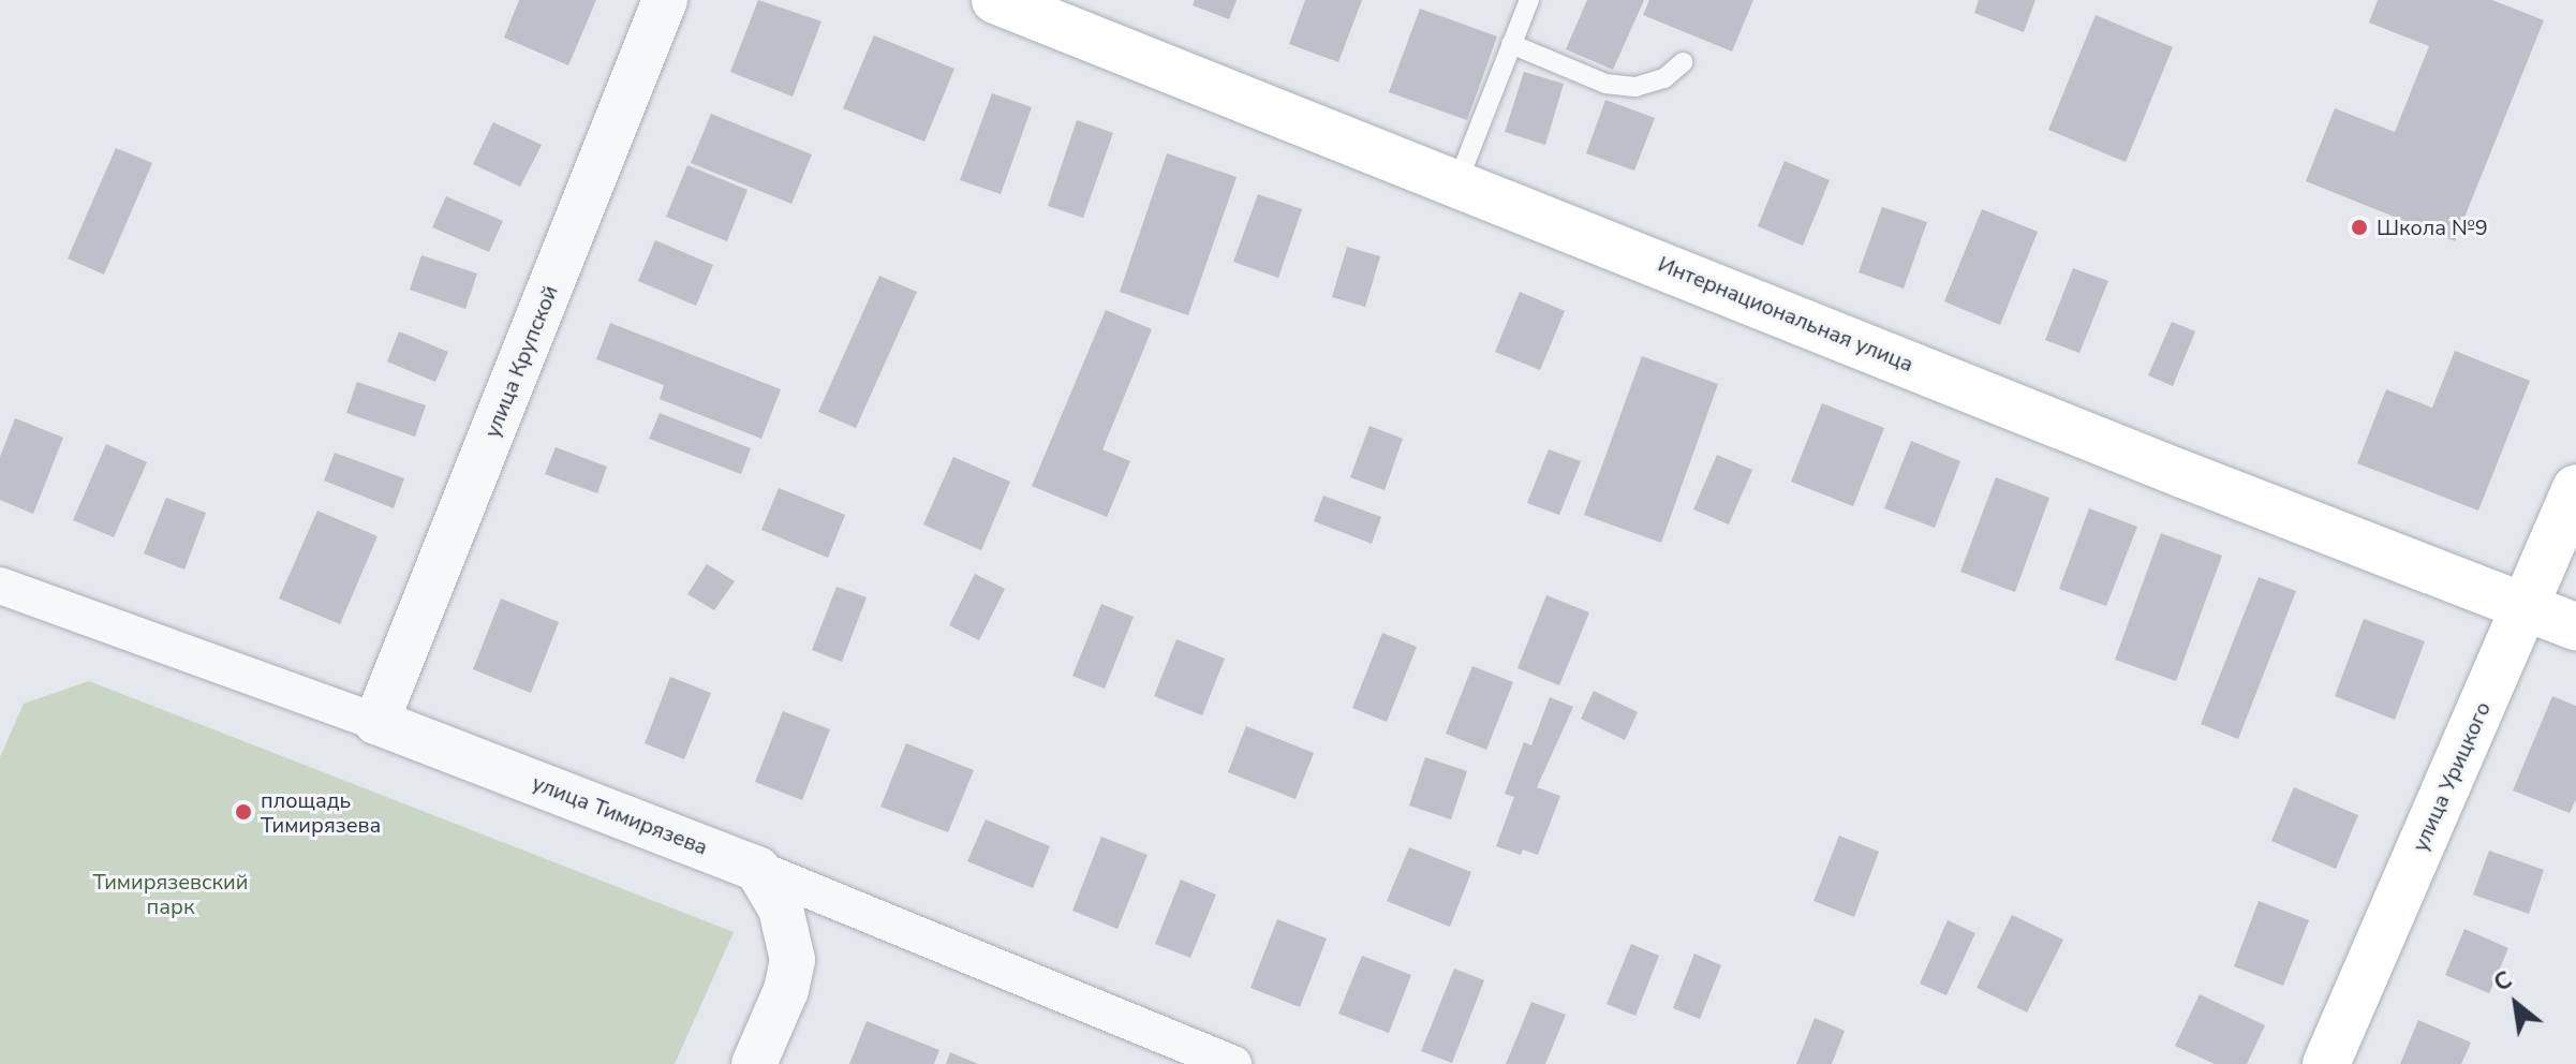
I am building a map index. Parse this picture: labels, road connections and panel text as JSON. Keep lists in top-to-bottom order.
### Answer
{
  "streets": {
    "main road": ["Интернациональная улица", "улица Урицкого"],
    "street": ["улица Крупской", "улица Тимирязева"]
  },
  "crossings": [
    ["Интернациональная улица", "улица Урицкого"],
    ["улица Крупской", "улица Тимирязева"]
  ],
  "parks": ["Тимирязевский парк"],
  "places": ["Школа №9", "площадь Тимирязева"],
  "north": "top left"
}
